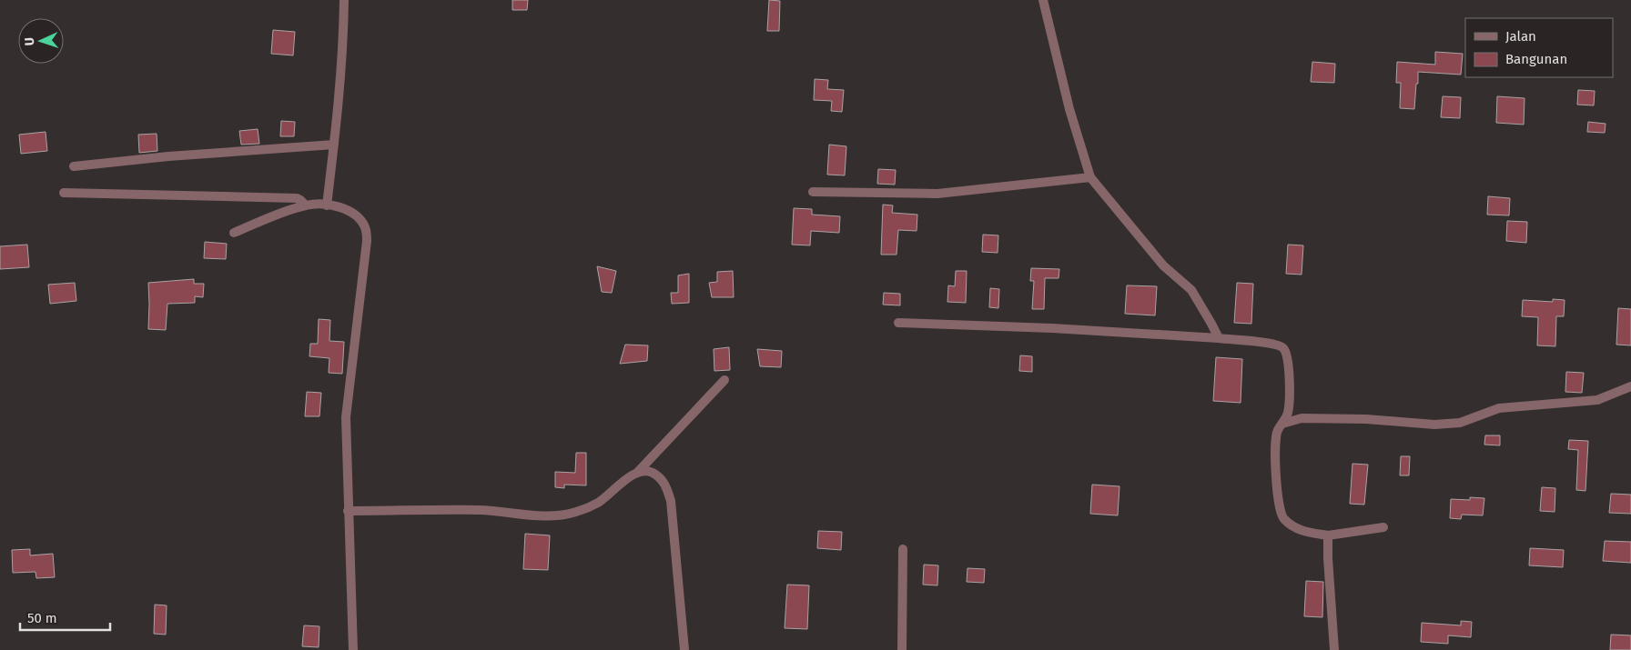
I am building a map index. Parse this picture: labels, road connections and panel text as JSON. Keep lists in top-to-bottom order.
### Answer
{
  "legend": ["Jalan", "Bangunan"],
  "scale_bar": "50 m",
  "north": "left"
}
